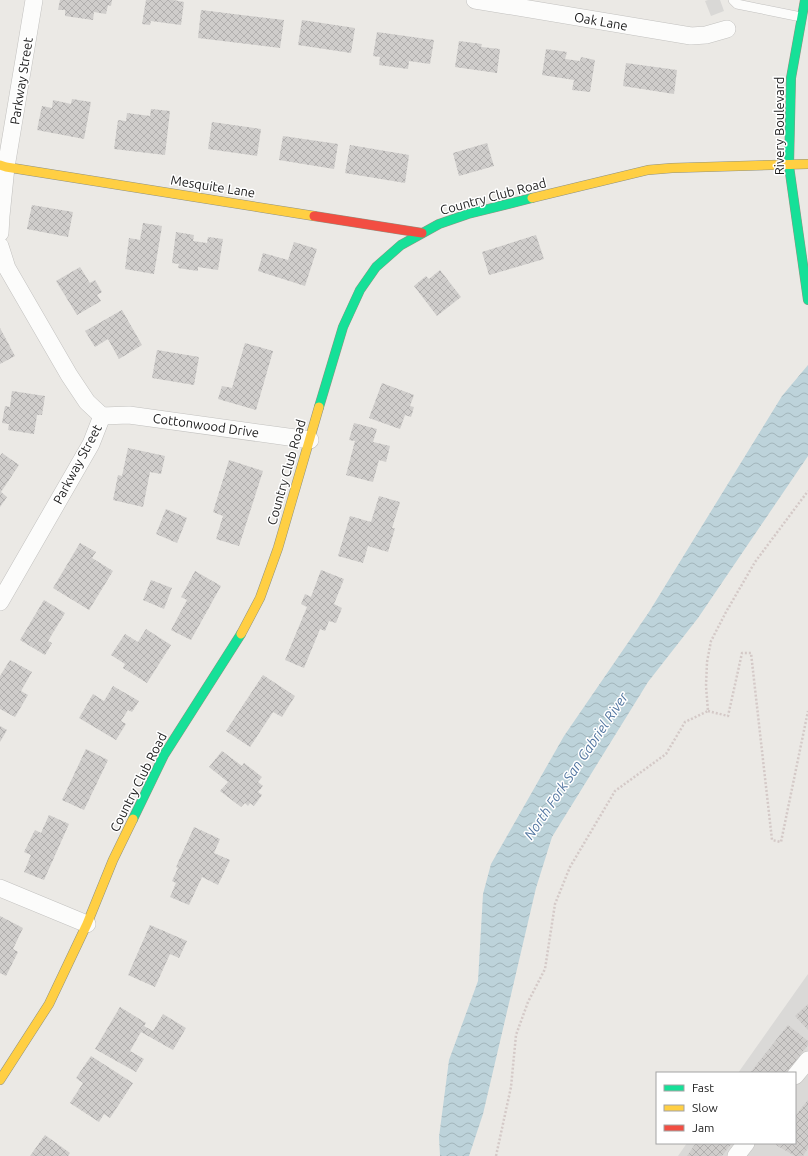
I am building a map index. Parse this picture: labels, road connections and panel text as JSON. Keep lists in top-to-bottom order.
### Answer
{
  "streets": {
    "street": [
      "Oak Lane",
      "Parkway Street",
      "Rivery Boulevard",
      "Mesquite Lane",
      "Country Club Road",
      "Cottonwood Drive"
    ]
  },
  "crossings": [
    ["Parkway Street", "Mesquite Lane"],
    ["Parkway Street", "Cottonwood Drive"],
    ["Rivery Boulevard", "Country Club Road"],
    ["Mesquite Lane", "Country Club Road"],
    ["Country Club Road", "Cottonwood Drive"]
  ],
  "water": ["North Fork San Gabriel River"],
  "legend": ["Fast", "Slow", "Jam"]
}
